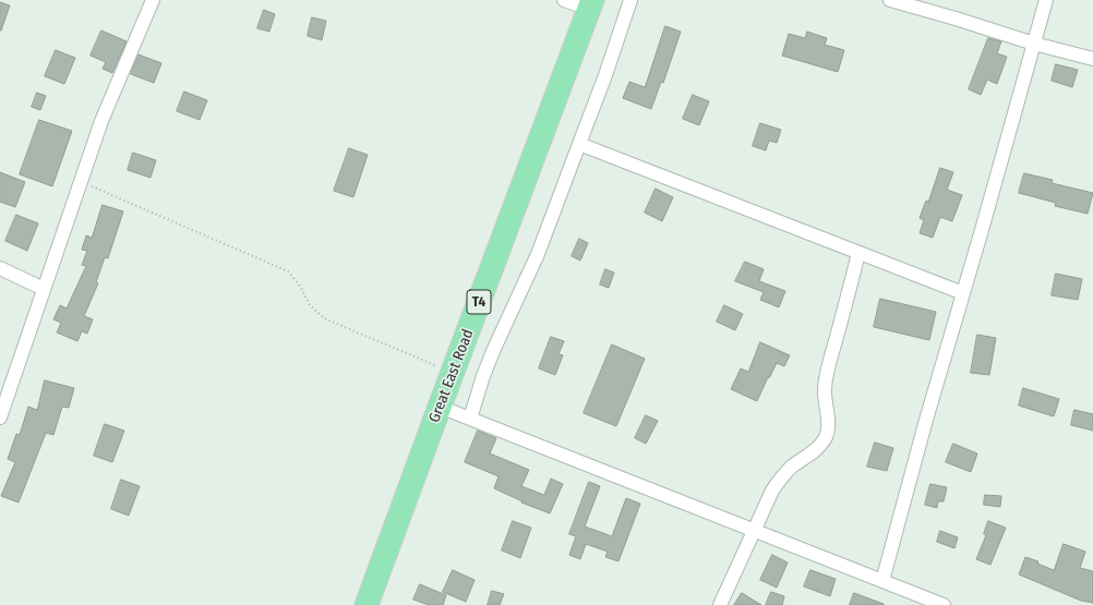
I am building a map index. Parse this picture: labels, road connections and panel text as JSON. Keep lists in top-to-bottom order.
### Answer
{
  "streets": {
    "highway": ["T4", "Great East Road"]
  }
}
